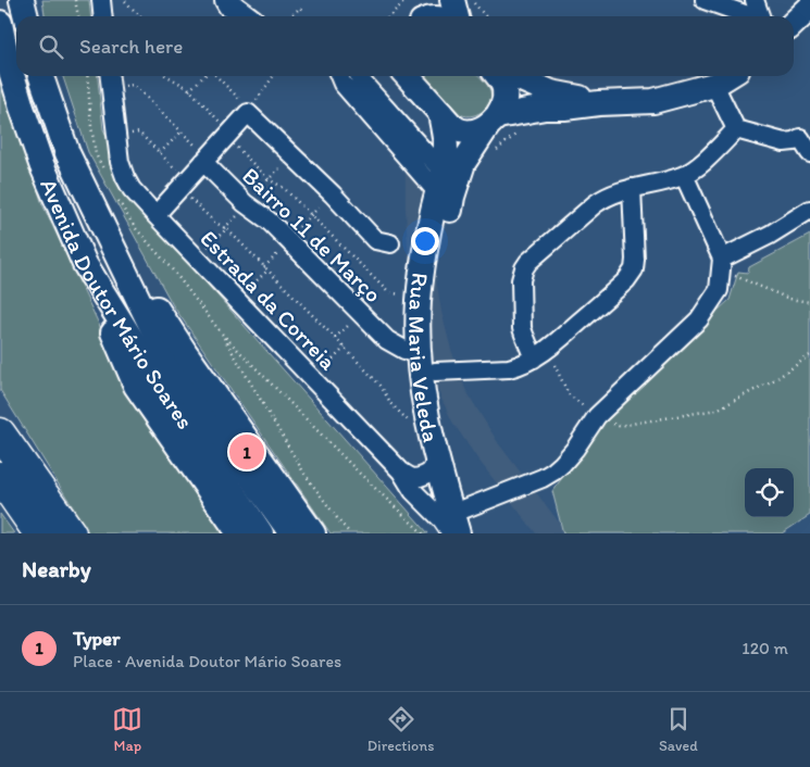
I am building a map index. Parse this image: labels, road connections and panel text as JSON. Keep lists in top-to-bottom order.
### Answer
{
  "streets": {
    "main road": ["Avenida Doutor Mário Soares", "Rua Maria Veleda"],
    "street": ["Bairro 11 de Março", "Estrada da Correia"]
  },
  "crossings": [
    ["Bairro 11 de Março", "Rua Maria Veleda"]
  ],
  "page": {
    "search": "Search here",
    "pins": "1",
    "heading": "Nearby",
    "list": [
      {
        "mark": "1",
        "name": "Typer",
        "note": "Place · Avenida Doutor Mário Soares",
        "value": "120 m"
      }
    ],
    "nav": ["Map", "Directions", "Saved"]
  }
}
